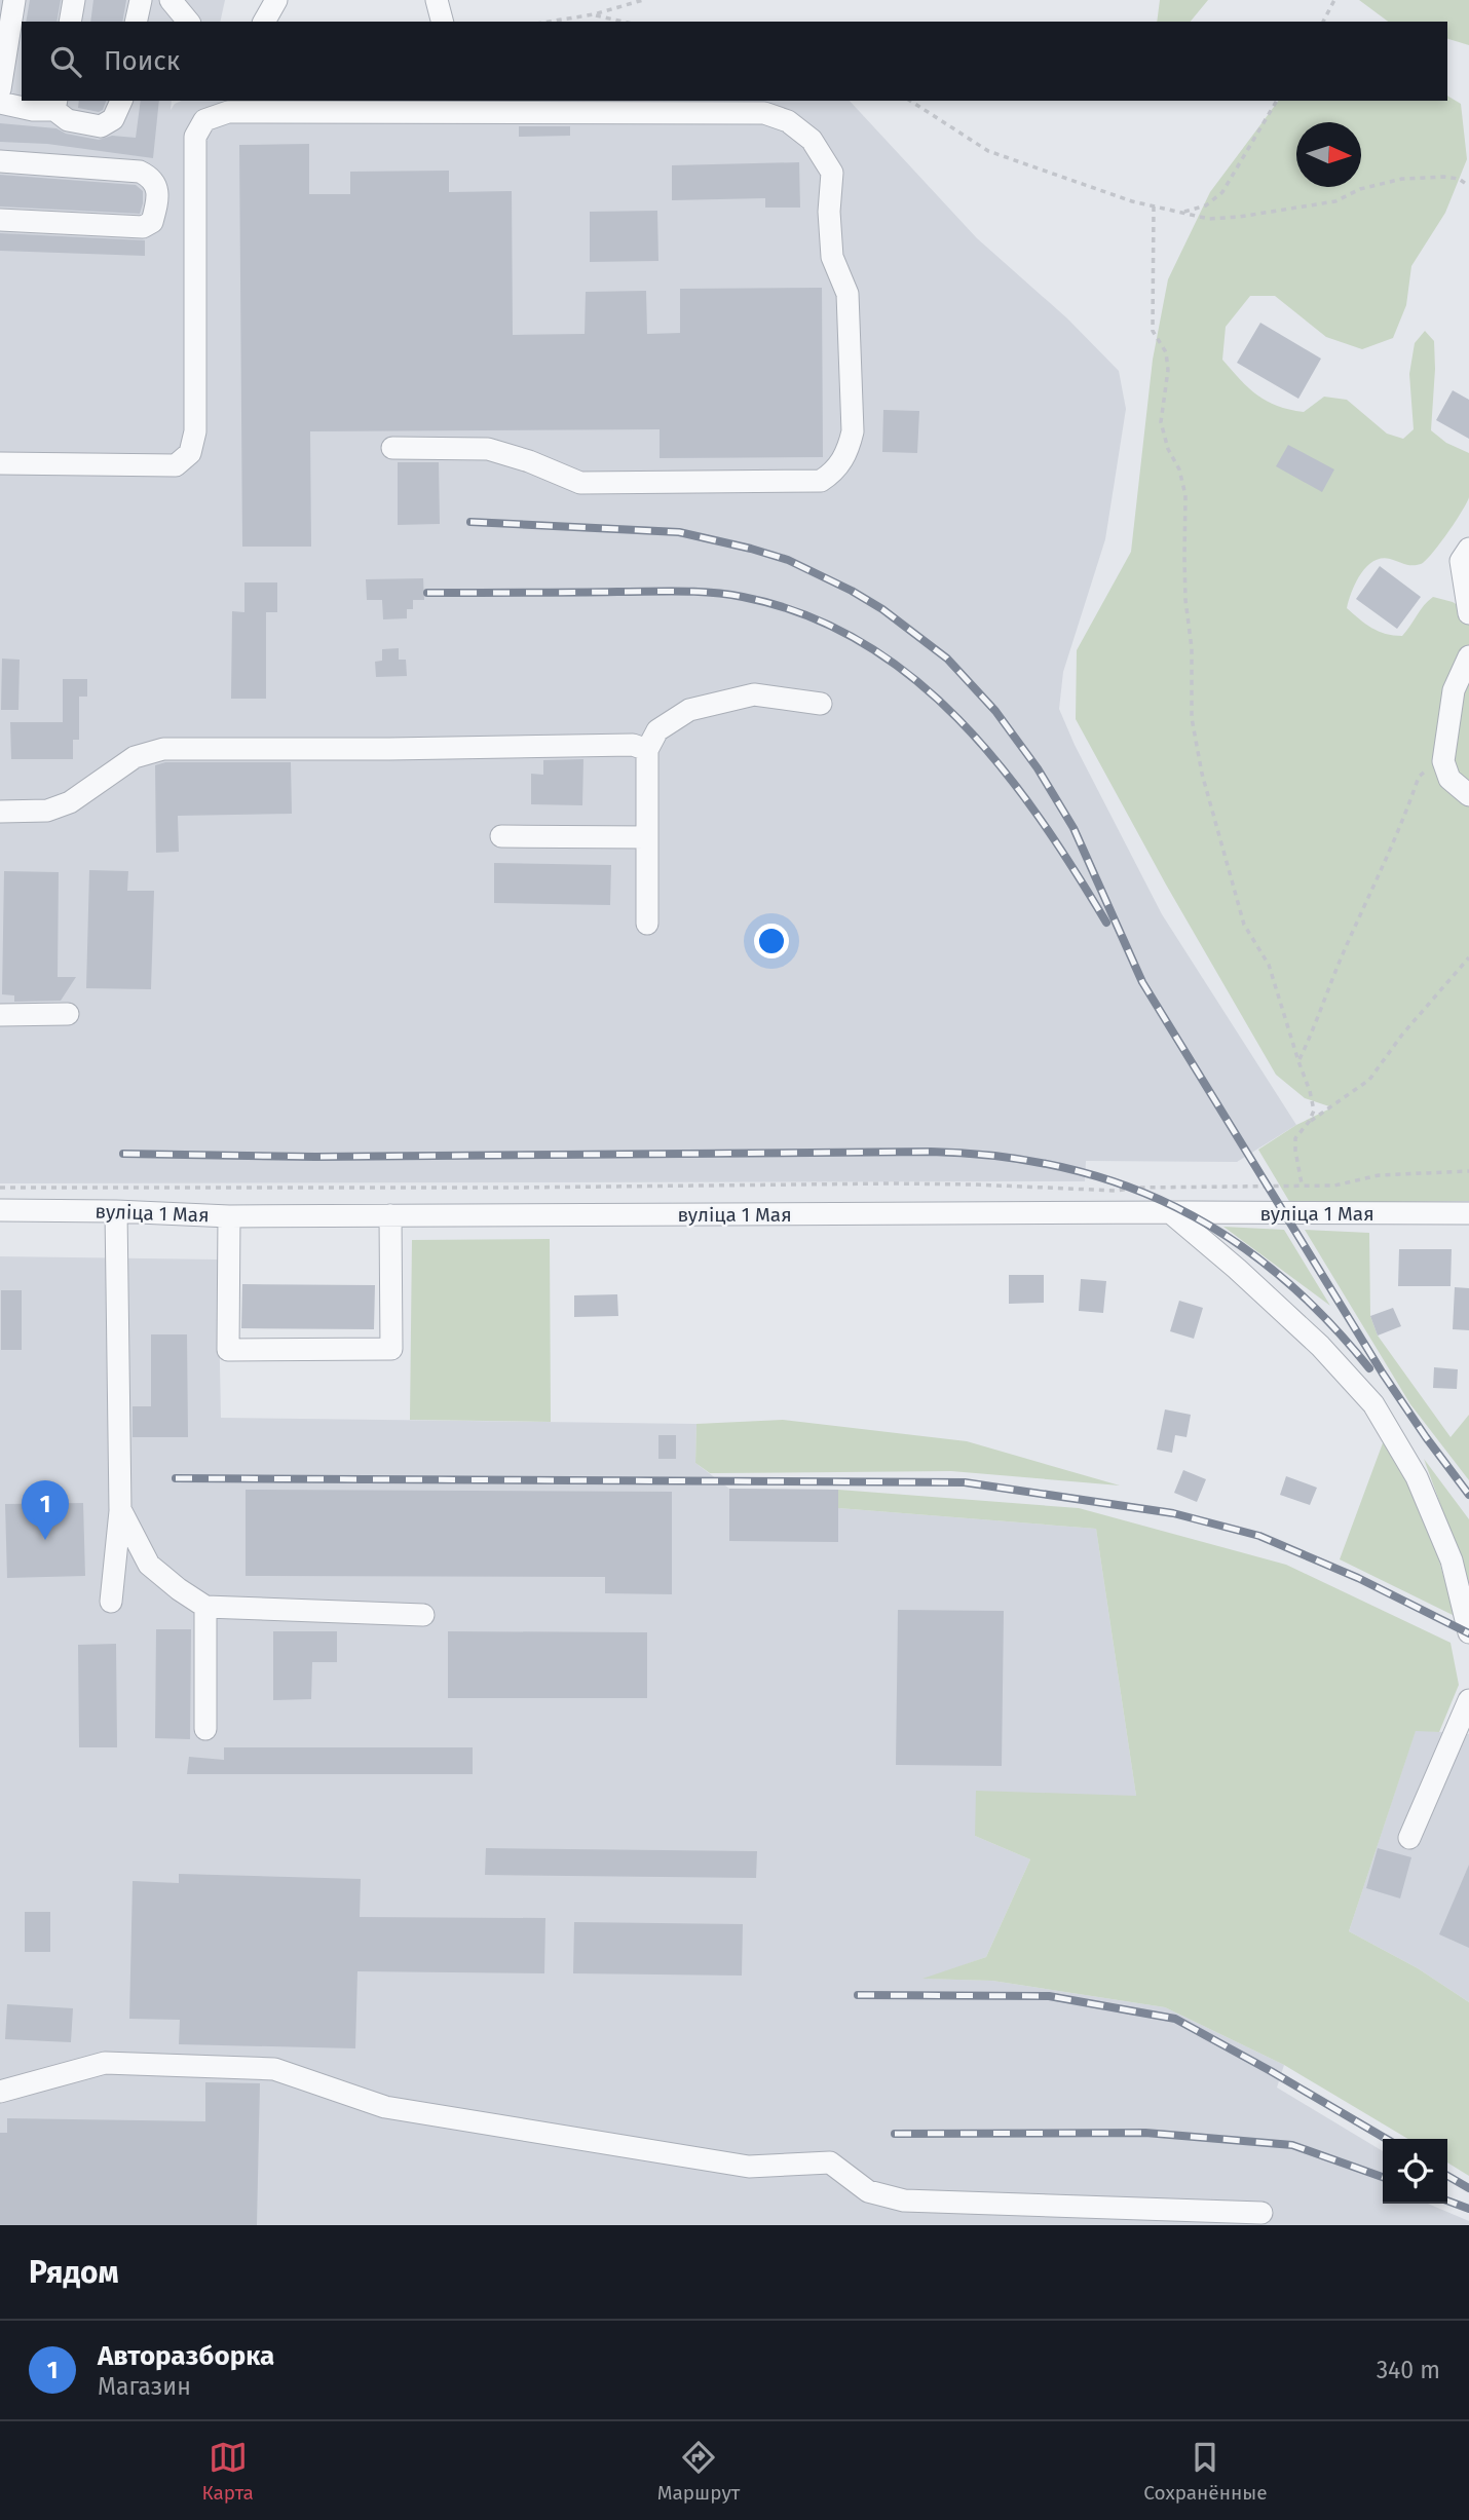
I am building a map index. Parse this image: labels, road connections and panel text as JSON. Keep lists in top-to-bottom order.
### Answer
{
  "streets": {
    "street": ["вуліца 1 Мая"]
  },
  "north": "right",
  "page": {
    "search": "Поиск",
    "pins": "1",
    "heading": "Рядом",
    "list": [
      {
        "mark": "1",
        "name": "Авторазборка",
        "note": "Магазин",
        "value": "340 m"
      }
    ],
    "nav": ["Карта", "Маршрут", "Сохранённые"]
  }
}
